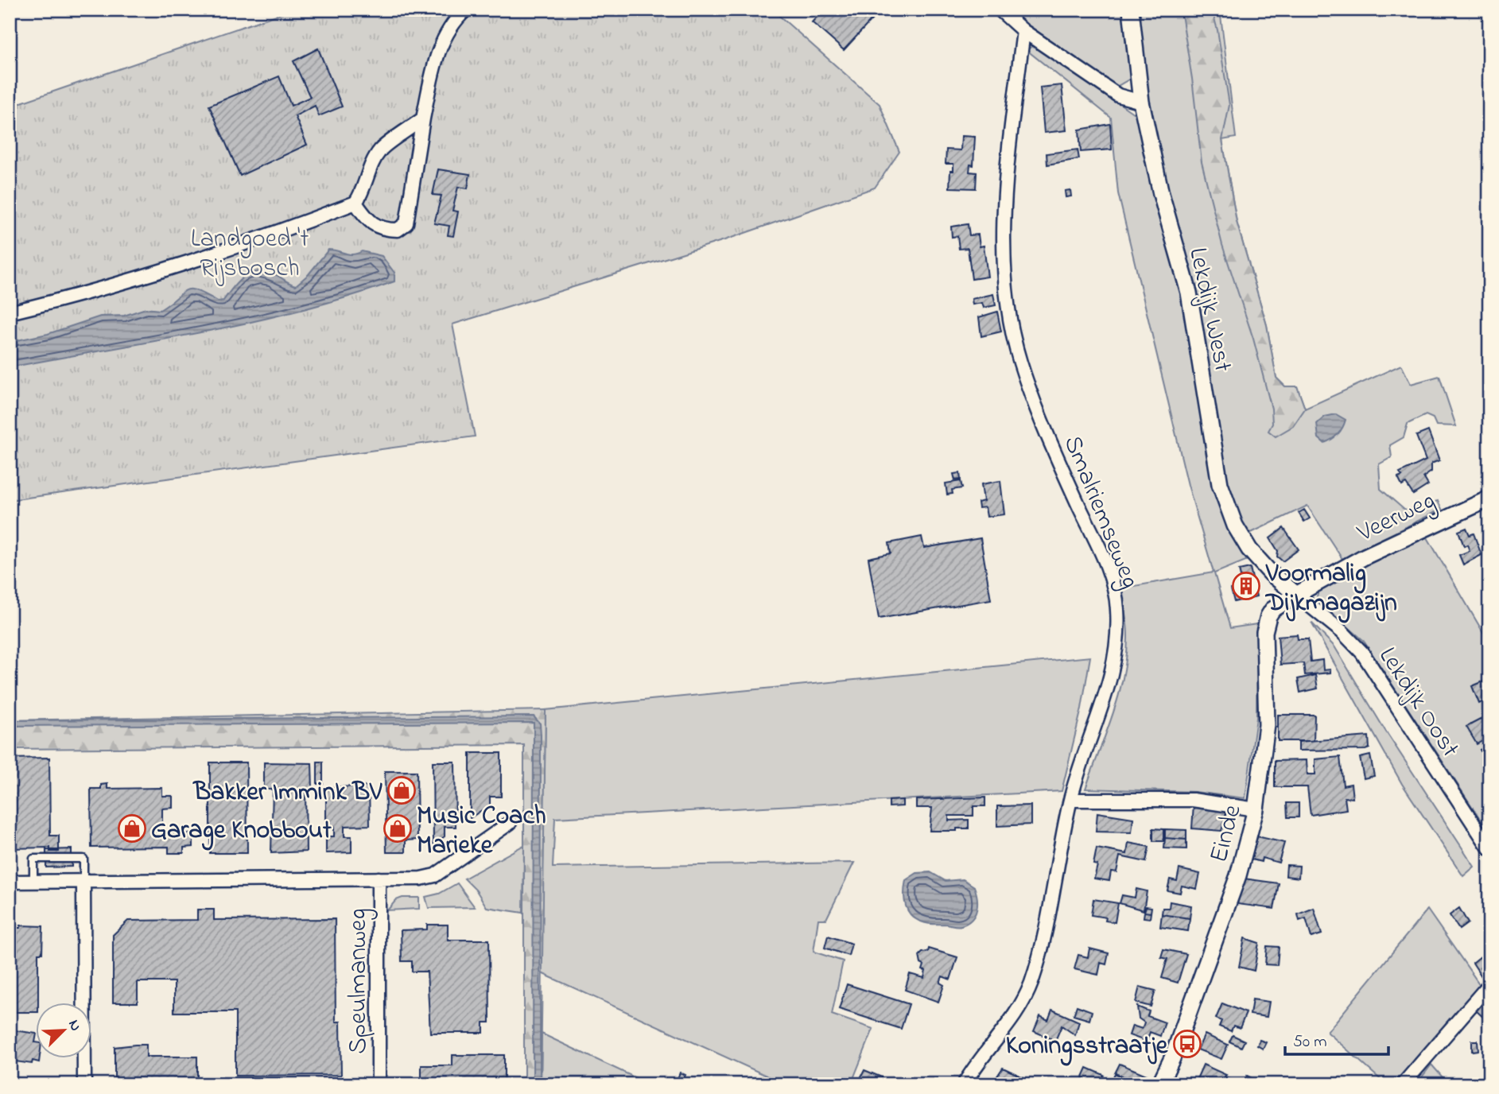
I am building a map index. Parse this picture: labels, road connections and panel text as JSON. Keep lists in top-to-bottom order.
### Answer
{
  "streets": {
    "street": [
      "Lekdijk West",
      "Smalriemseweg",
      "Veerweg",
      "Lekdijk Oost",
      "Einde",
      "Speulmanweg"
    ]
  },
  "crossings": [
    ["Lekdijk West", "Veerweg"],
    ["Lekdijk West", "Lekdijk Oost"],
    ["Lekdijk West", "Einde"],
    ["Veerweg", "Lekdijk Oost"],
    ["Veerweg", "Einde"],
    ["Lekdijk Oost", "Einde"]
  ],
  "parks": ["Landgoed 't Rijsbosch"],
  "places": {
    "building": ["Voormalig Dijkmagazijn"],
    "shop": ["Bakker Immink BV", "Garage Knobbout", "Music Coach Marieke"],
    "bus stop": ["Koningsstraatje"]
  },
  "scale_bar": "50 m",
  "north": "top right"
}
